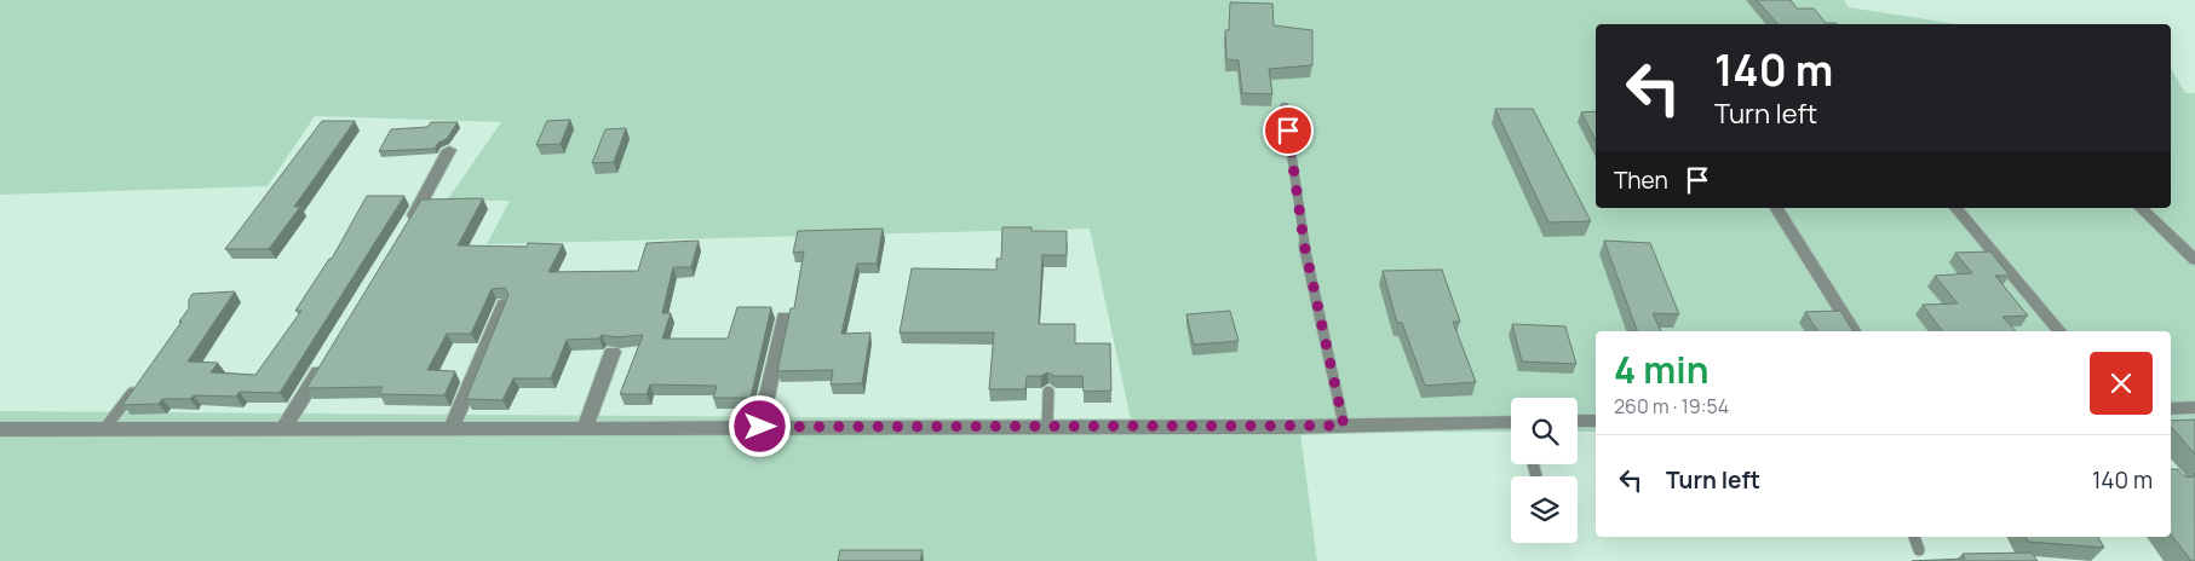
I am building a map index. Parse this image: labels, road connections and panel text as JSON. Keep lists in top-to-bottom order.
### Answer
{
  "page": {
    "turn": ["140 m", "Turn left"],
    "then": "Then",
    "heading": ["4 min", "260 m · 19:54"],
    "list": [
      {
        "name": "Turn left",
        "value": "140 m"
      }
    ]
  }
}
